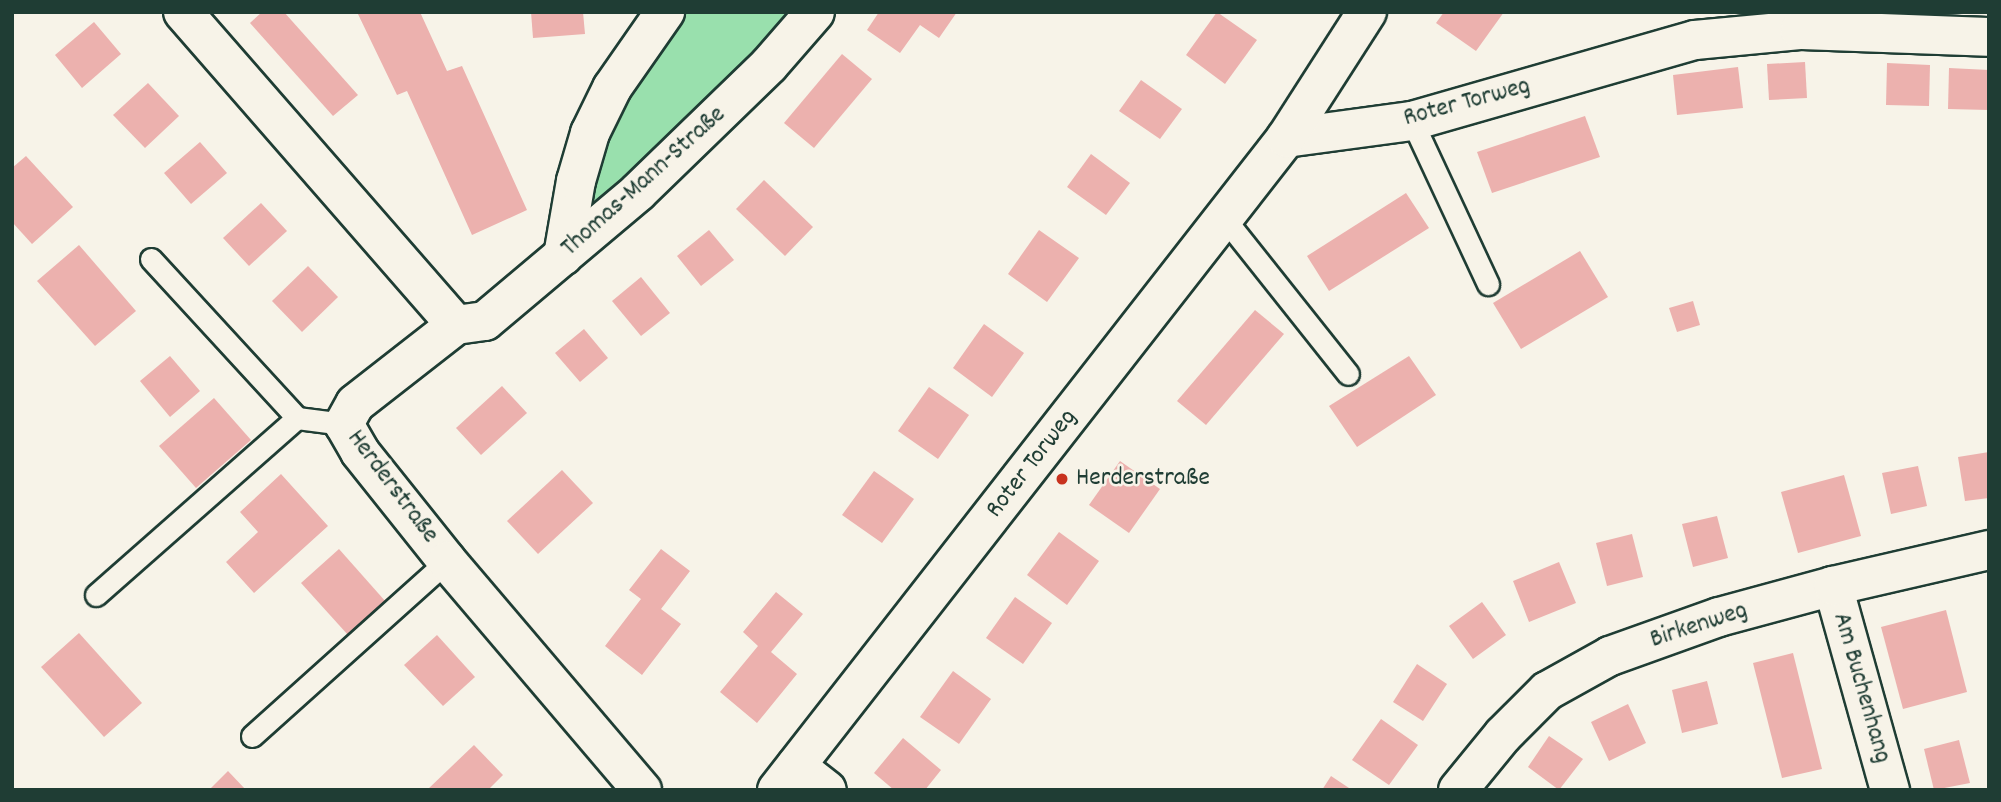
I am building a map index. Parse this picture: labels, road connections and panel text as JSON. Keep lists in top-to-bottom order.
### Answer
{
  "streets": {
    "street": [
      "Roter Torweg",
      "Thomas-Mann-Straße",
      "Herderstraße",
      "Birkenweg",
      "Am Buchenhang"
    ]
  },
  "crossings": [
    ["Thomas-Mann-Straße", "Herderstraße"],
    ["Birkenweg", "Am Buchenhang"]
  ],
  "places": ["Herderstraße"]
}
